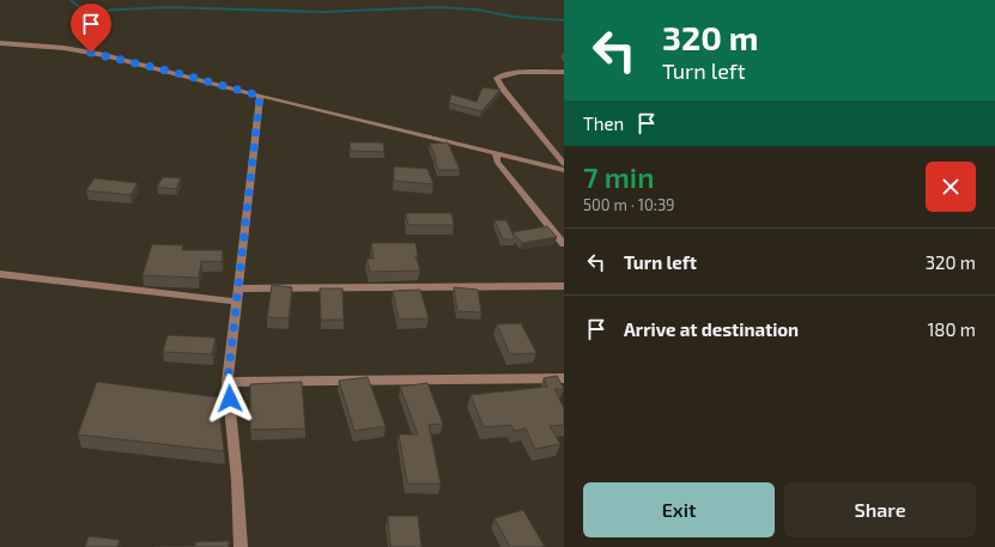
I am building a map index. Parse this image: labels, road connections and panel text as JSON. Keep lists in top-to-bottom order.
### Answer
{
  "page": {
    "turn": ["320 m", "Turn left"],
    "then": "Then",
    "heading": ["7 min", "500 m · 10:39"],
    "list": [
      {
        "name": "Turn left",
        "value": "320 m"
      },
      {
        "name": "Arrive at destination",
        "value": "180 m"
      }
    ],
    "buttons": ["Exit", "Share"]
  }
}
